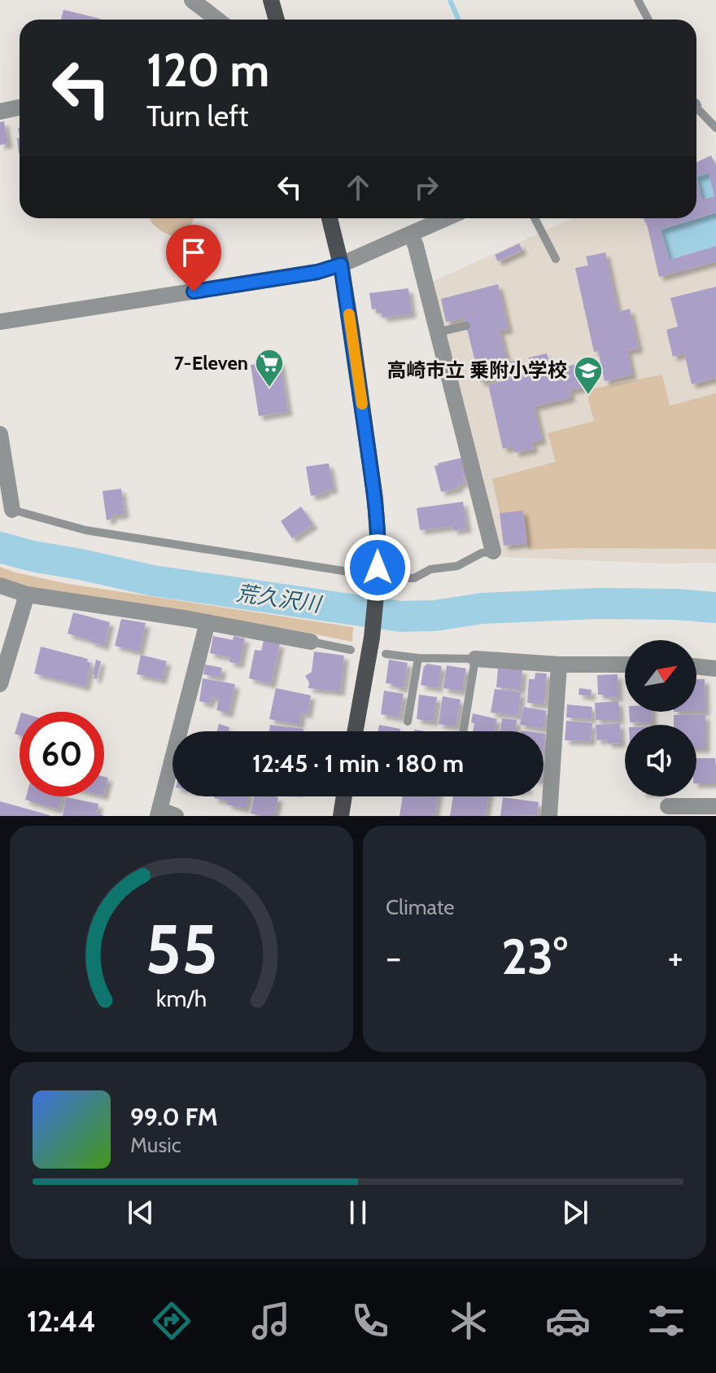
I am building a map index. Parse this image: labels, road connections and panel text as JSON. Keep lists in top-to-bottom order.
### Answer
{
  "water": ["荒久沢川"],
  "places": {
    "supermarket": ["7-Eleven"],
    "school or university": ["高崎市立 乗附小学校"]
  },
  "north": "top right",
  "page": {
    "turn": ["120 m", "Turn left"],
    "limit": "60",
    "trip": "12:45 · 1 min · 180 m",
    "tile": "Climate",
    "heat": ["−", "23°", "+"],
    "song": ["99.0 FM", "Music"],
    "tabs": "12:44",
    "gauge": ["55", "km/h"]
  }
}
